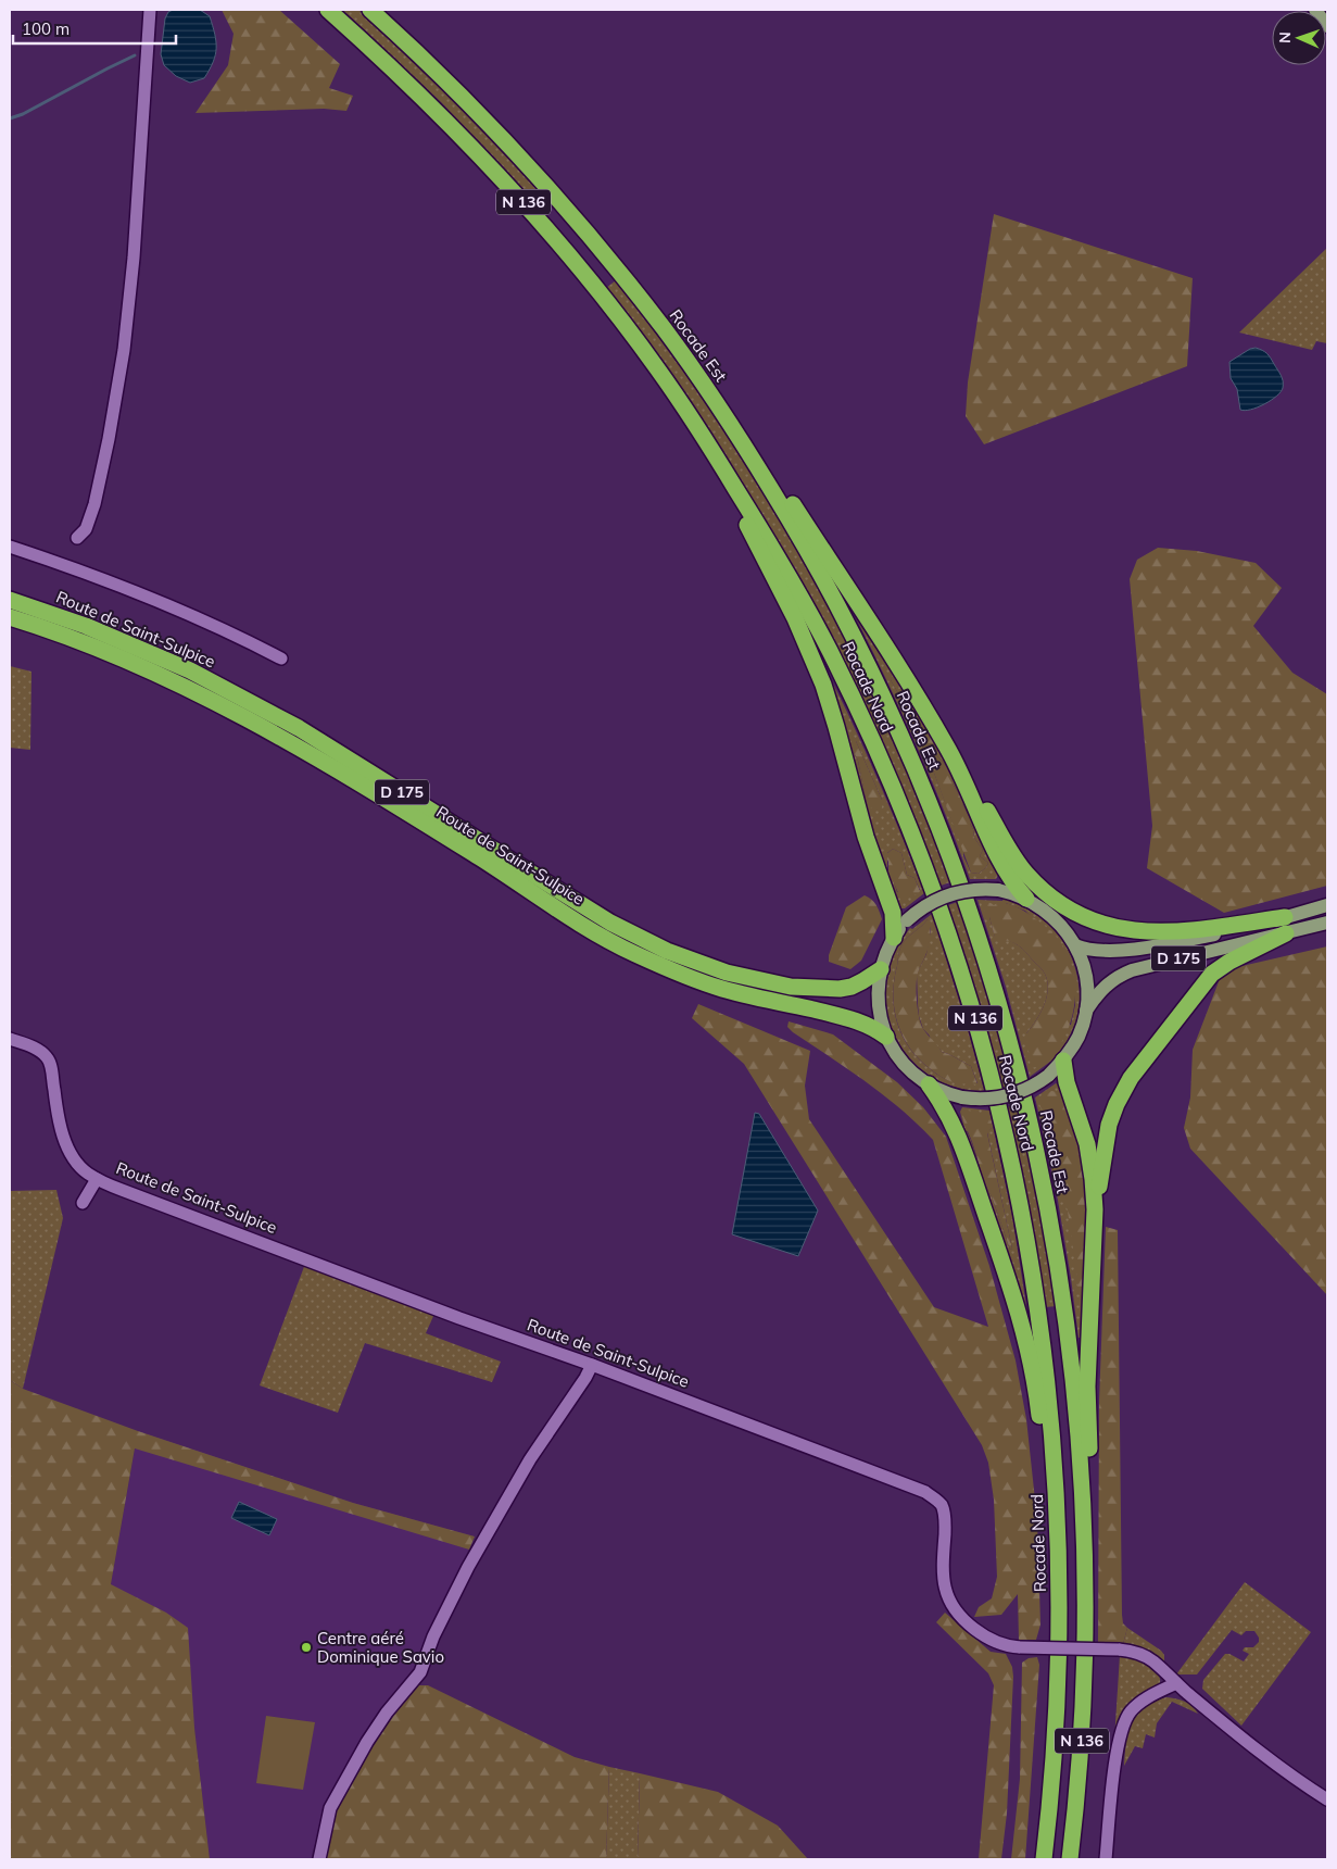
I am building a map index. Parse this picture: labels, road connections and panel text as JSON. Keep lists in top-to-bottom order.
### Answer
{
  "streets": {
    "highway": [
      "N 136",
      "Rocade Est",
      "Route de Saint-Sulpice",
      "Rocade Nord",
      "D 175"
    ]
  },
  "crossings": [
    ["N 136", "Rocade Est"],
    ["N 136", "Rocade Nord"]
  ],
  "places": ["Centre aéré Dominique Savio"],
  "scale_bar": "100 m",
  "north": "left"
}
